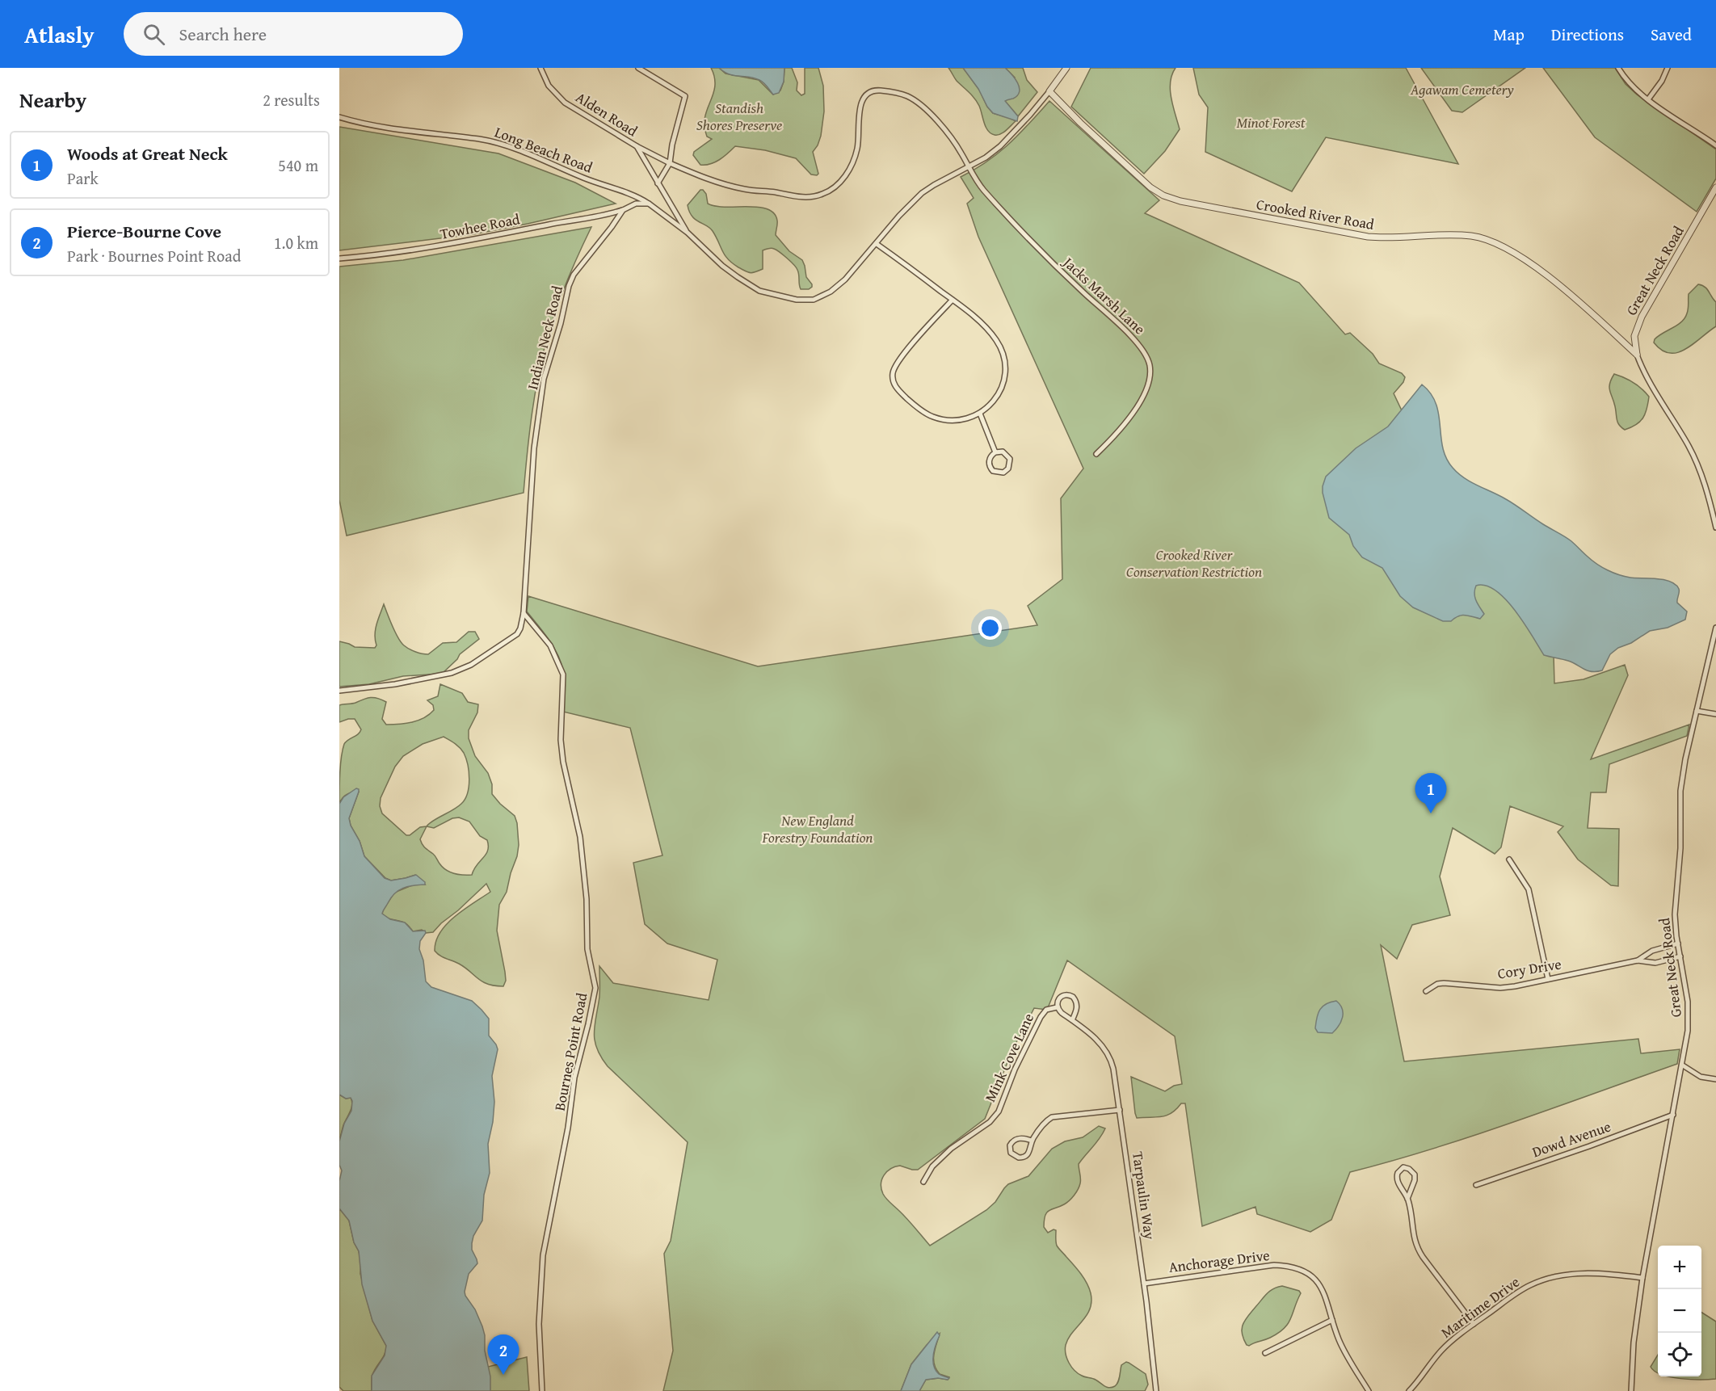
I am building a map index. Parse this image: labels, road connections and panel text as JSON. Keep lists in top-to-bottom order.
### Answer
{
  "streets": {
    "street": [
      "Alden Road",
      "Long Beach Road",
      "Crooked River Road",
      "Towhee Road",
      "Great Neck Road",
      "Jacks Marsh Lane",
      "Indian Neck Road",
      "Cory Drive",
      "Bournes Point Road",
      "Mink Cove Lane",
      "Dowd Avenue",
      "Tarpaulin Way",
      "Anchorage Drive",
      "Maritime Drive"
    ]
  },
  "crossings": [
    ["Crooked River Road", "Great Neck Road"],
    ["Towhee Road", "Indian Neck Road"],
    ["Great Neck Road", "Cory Drive"],
    ["Great Neck Road", "Dowd Avenue"],
    ["Great Neck Road", "Maritime Drive"],
    ["Indian Neck Road", "Bournes Point Road"],
    ["Mink Cove Lane", "Tarpaulin Way"],
    ["Tarpaulin Way", "Anchorage Drive"]
  ],
  "parks": [
    "Agawam Cemetery",
    "Standish Shores Preserve",
    "Minot Forest",
    "Crooked River Conservation Restriction",
    "New England Forestry Foundation"
  ],
  "page": {
    "header": "Atlasly",
    "search": "Search here",
    "nav": ["Map", "Directions", "Saved"],
    "heading": ["Nearby", "2 results"],
    "list": [
      {
        "mark": "1",
        "name": "Woods at Great Neck",
        "note": "Park",
        "value": "540 m"
      },
      {
        "mark": "2",
        "name": "Pierce-Bourne Cove",
        "note": "Park · Bournes Point Road",
        "value": "1.0 km"
      }
    ],
    "pins": ["1", "2"],
    "map_buttons": ["+", "−"]
  }
}
